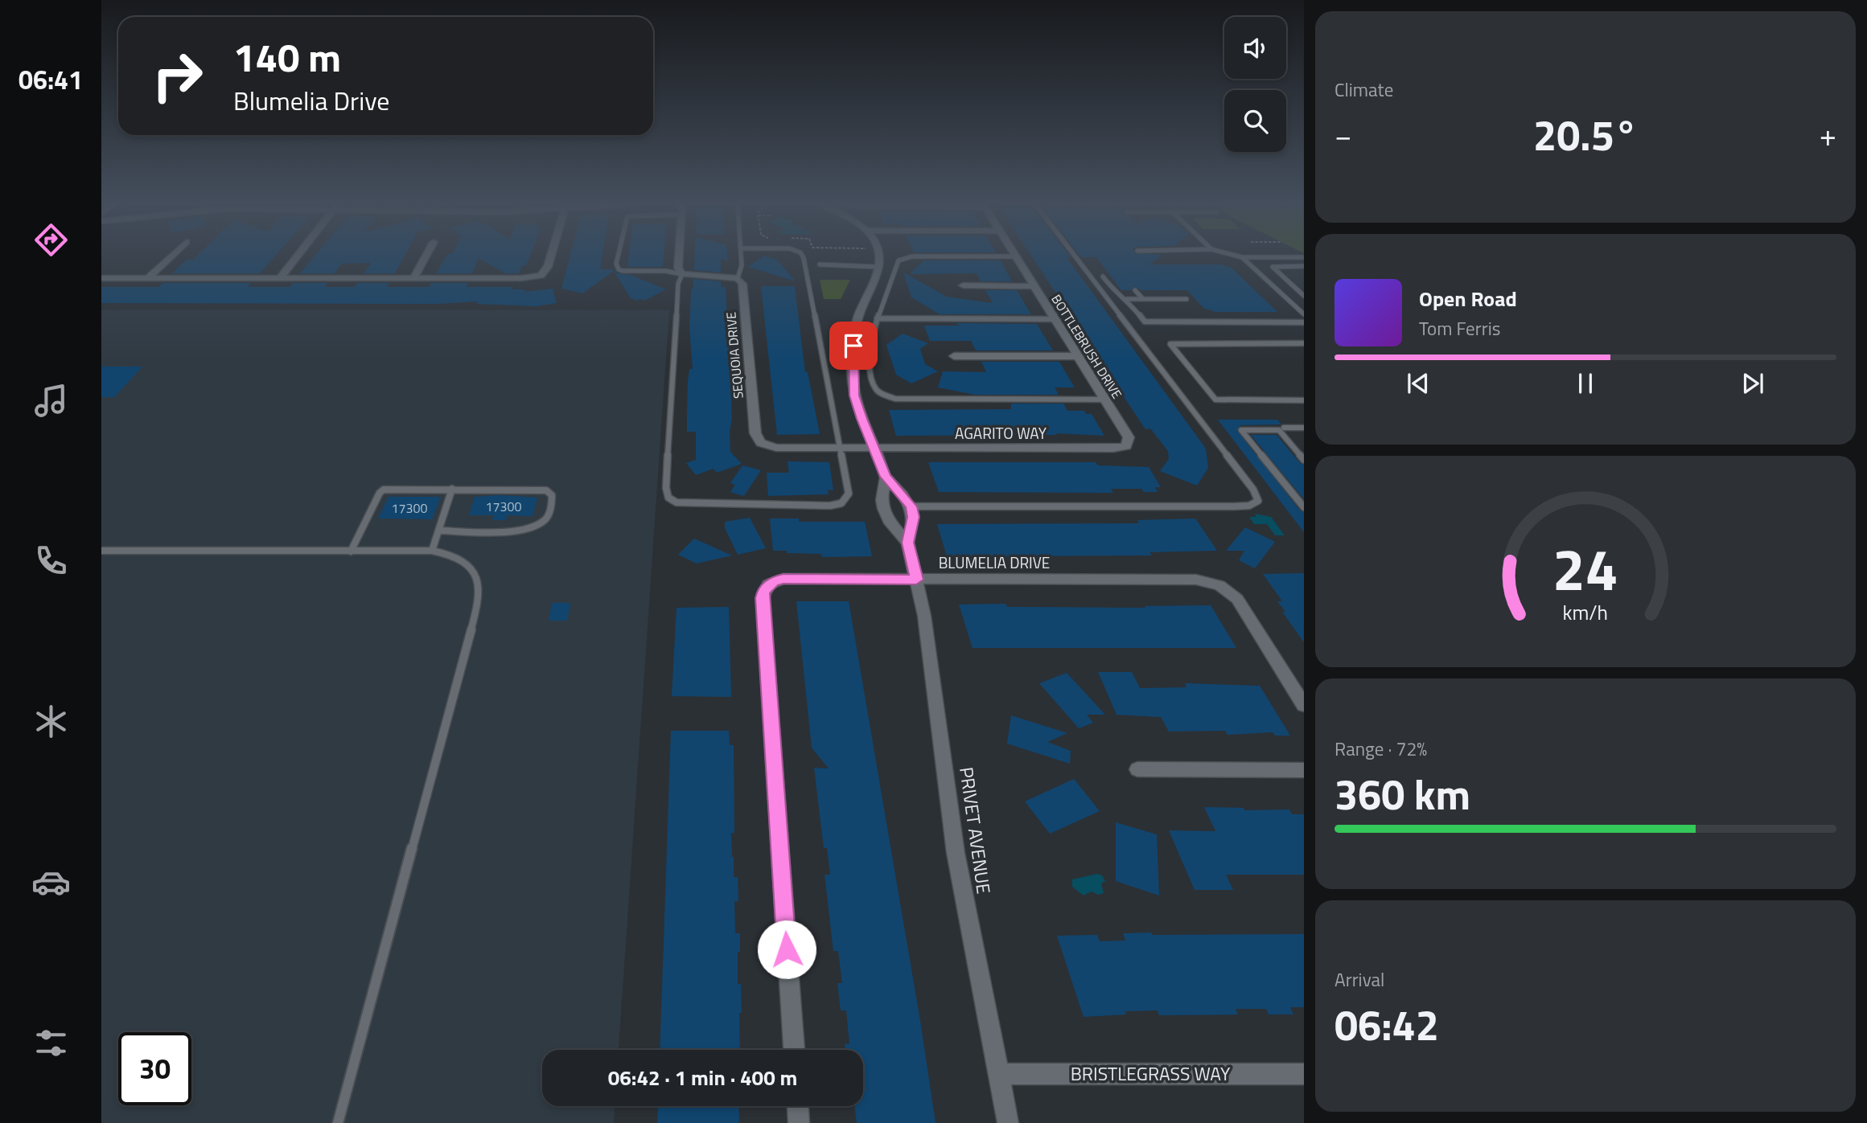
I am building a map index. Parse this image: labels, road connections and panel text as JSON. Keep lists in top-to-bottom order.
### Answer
{
  "streets": {
    "street": [
      "BOTTLEBRUSH DRIVE",
      "SEQUOIA DRIVE",
      "AGARITO WAY",
      "BLUMELIA DRIVE",
      "PRIVET AVENUE",
      "BRISTLEGRASS WAY"
    ]
  },
  "crossings": [
    ["BOTTLEBRUSH DRIVE", "AGARITO WAY"],
    ["SEQUOIA DRIVE", "AGARITO WAY"],
    ["SEQUOIA DRIVE", "PRIVET AVENUE"],
    ["AGARITO WAY", "PRIVET AVENUE"],
    ["BLUMELIA DRIVE", "PRIVET AVENUE"],
    ["PRIVET AVENUE", "BRISTLEGRASS WAY"]
  ],
  "house_numbers": ["17300", "17300"],
  "page": {
    "tabs": "06:41",
    "tile": [
      "Climate",
      ["Range · 72%", "360 km"],
      ["Arrival", "06:42"]
    ],
    "turn": ["140 m", "Blumelia Drive"],
    "heat": ["−", "20.5°", "+"],
    "song": ["Open Road", "Tom Ferris"],
    "limit": "30",
    "trip": "06:42 · 1 min · 400 m",
    "gauge": ["24", "km/h"]
  }
}
